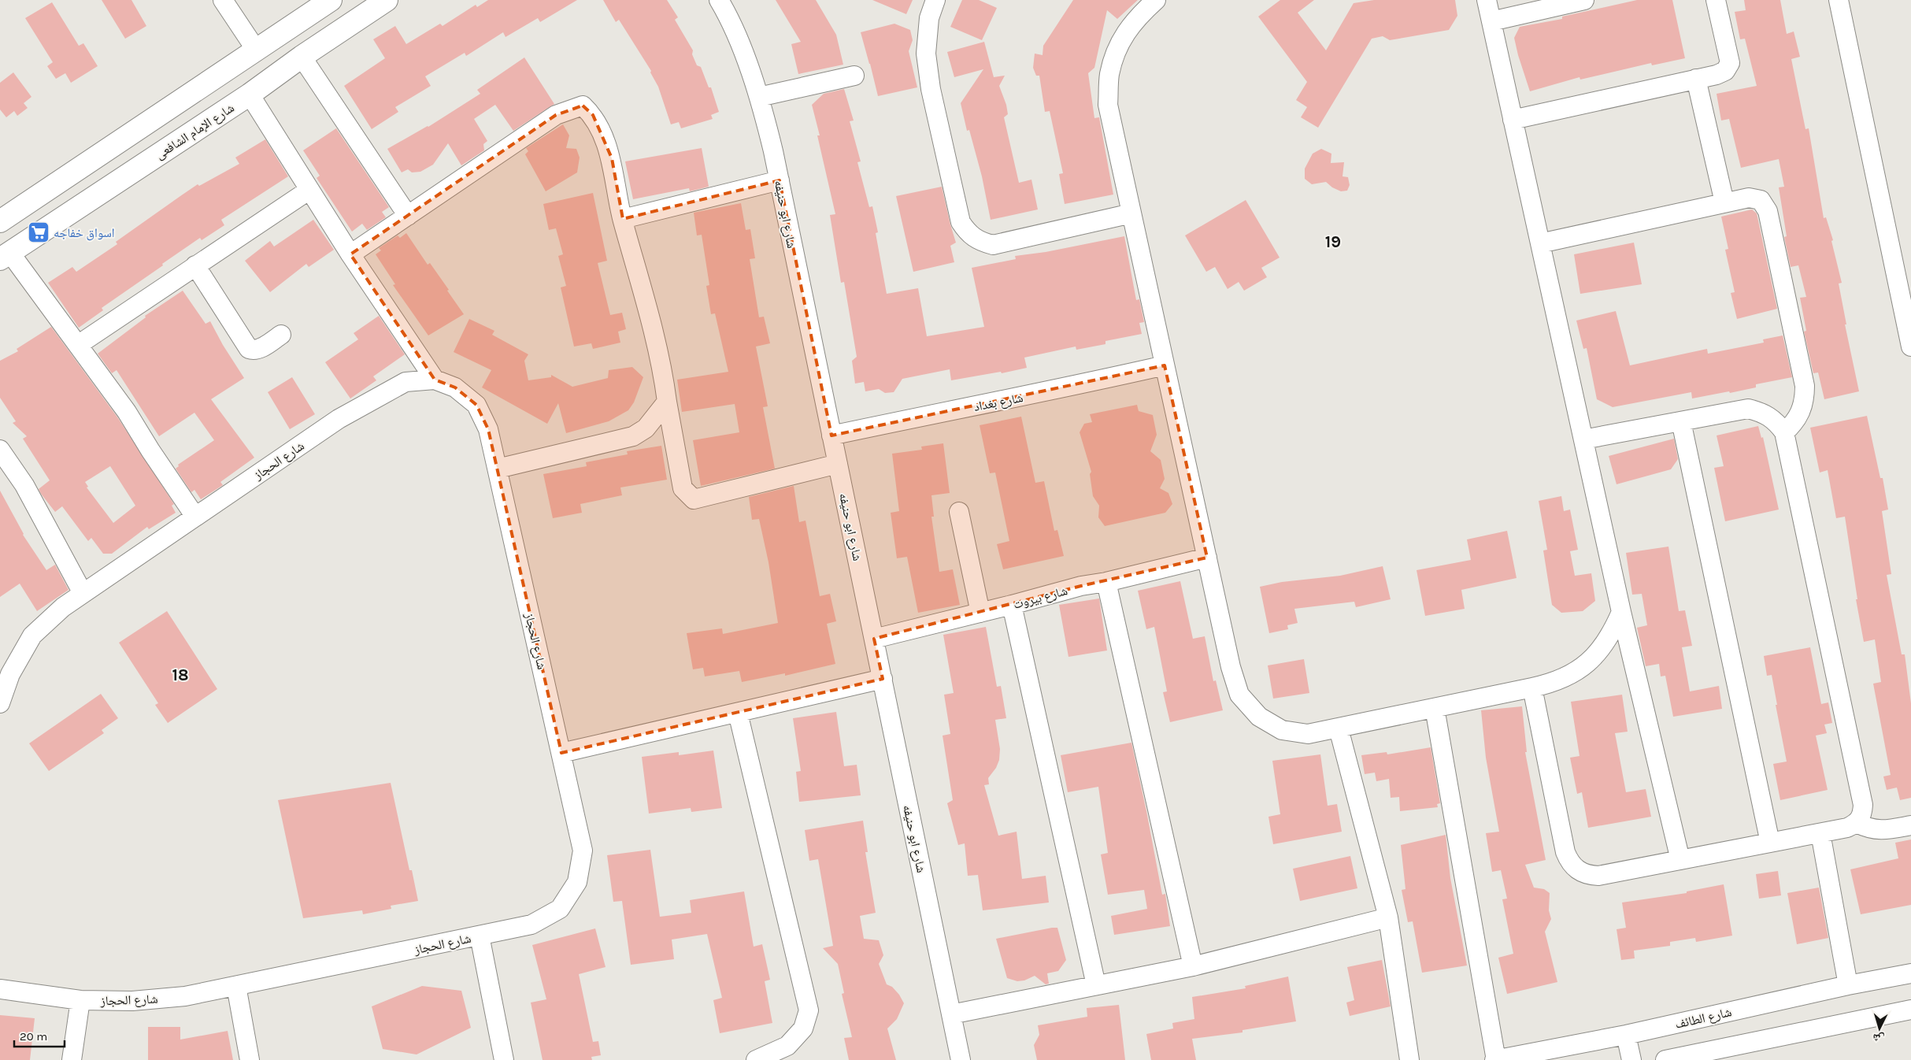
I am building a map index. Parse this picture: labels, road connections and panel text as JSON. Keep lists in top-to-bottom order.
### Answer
{
  "streets": {
    "street": [
      "شارع الإمام الشافعى",
      "شارع ابو حنيفه",
      "شارع بغداد",
      "شارع الحجاز",
      "شارع بيروت",
      "شارع الطائف"
    ]
  },
  "crossings": [
    ["شارع ابو حنيفه", "شارع بغداد"],
    ["شارع ابو حنيفه", "شارع بيروت"]
  ],
  "districts": ["19", "18"],
  "places": {
    "supermarket": ["اسواق خفاجه"]
  },
  "scale_bar": "20 m",
  "north": "bottom"
}
